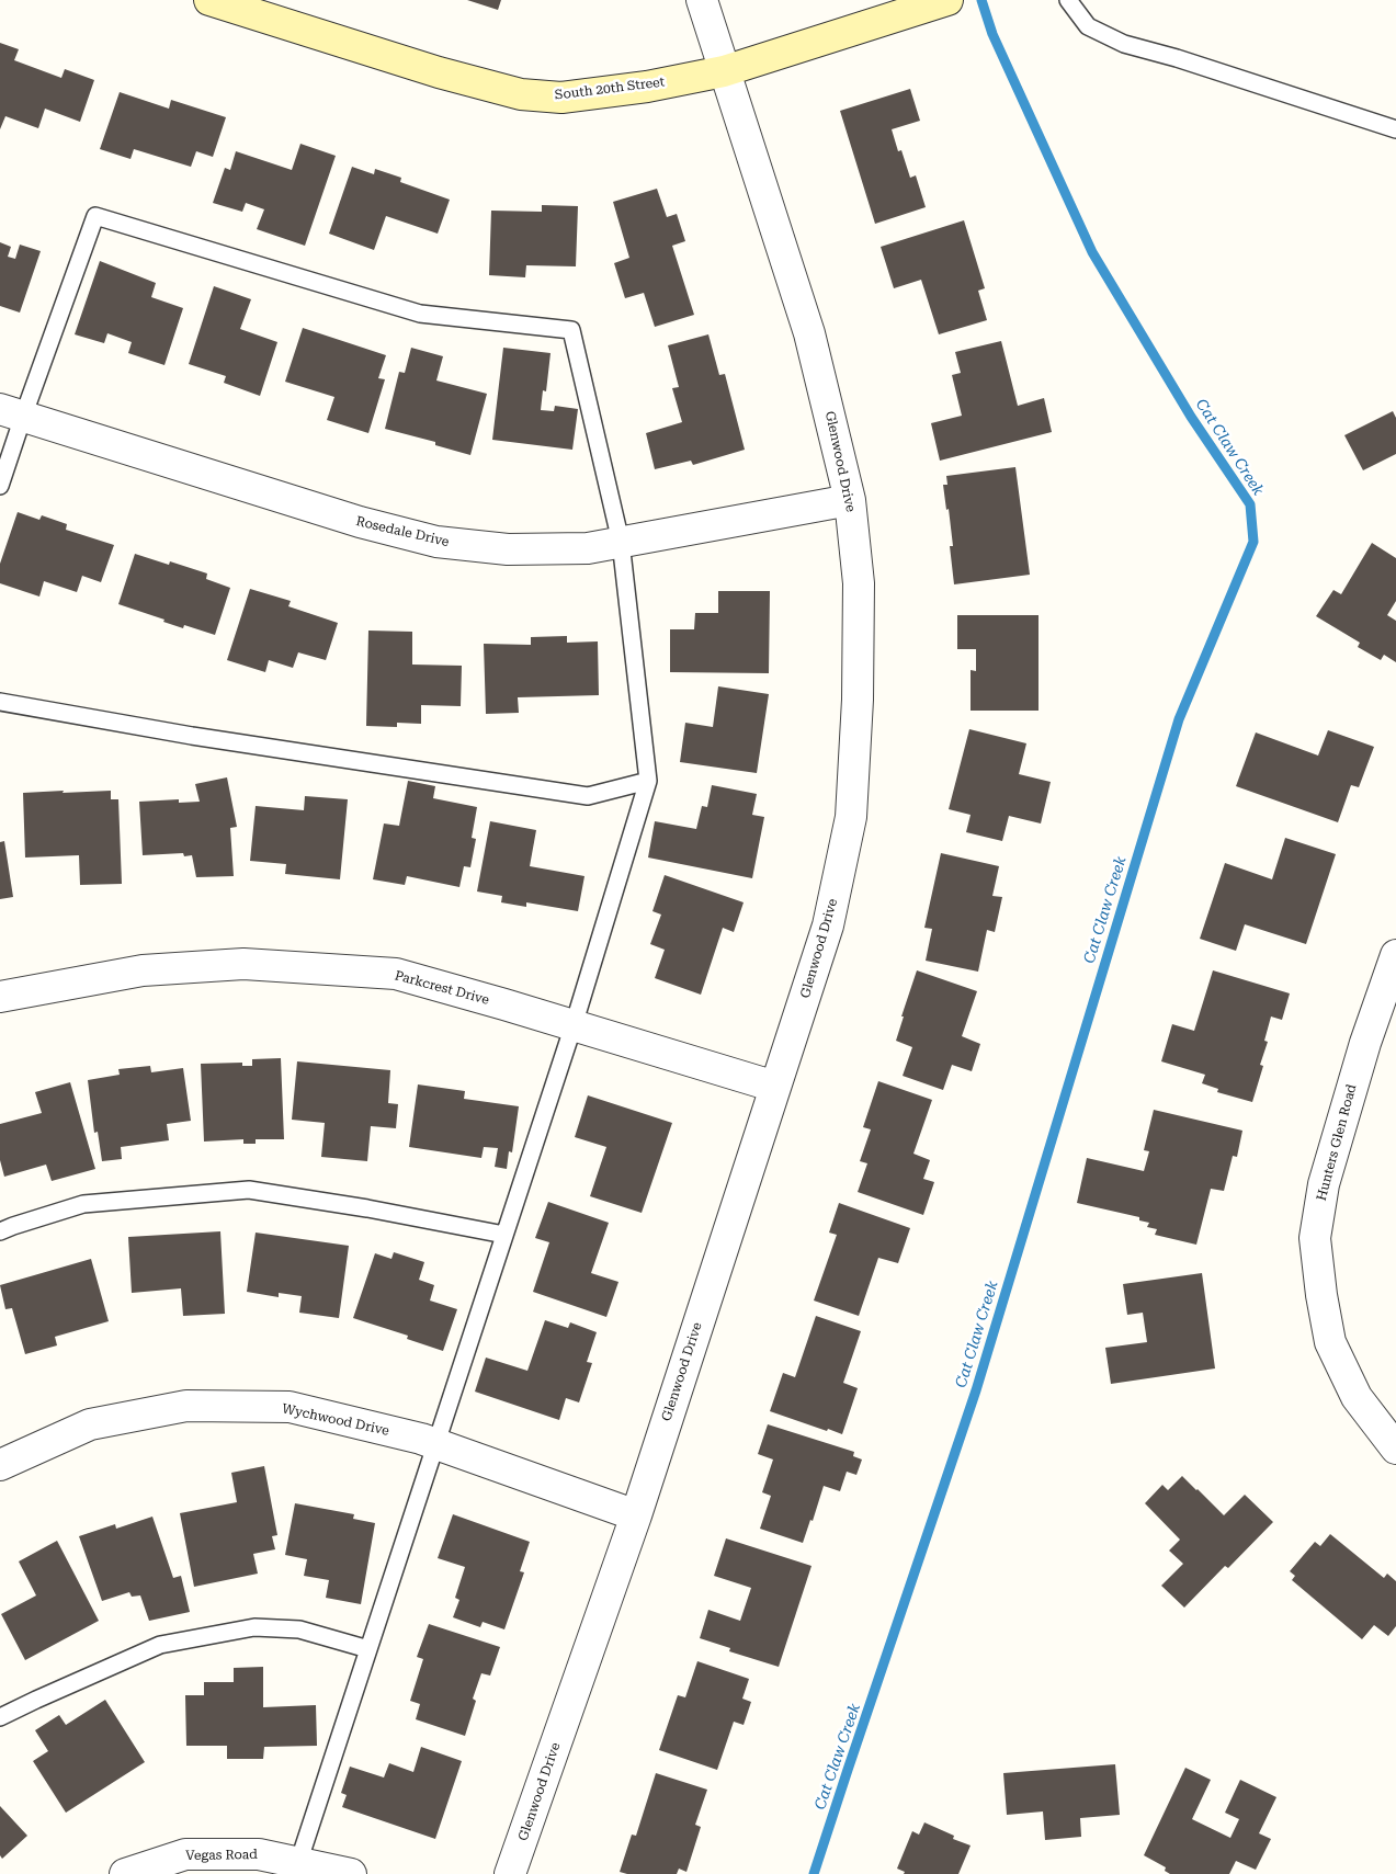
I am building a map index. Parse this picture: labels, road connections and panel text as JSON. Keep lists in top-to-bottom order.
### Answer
{
  "streets": {
    "street": [
      "South 20th Street",
      "Glenwood Drive",
      "Rosedale Drive",
      "Parkcrest Drive",
      "Hunters Glen Road",
      "Wychwood Drive",
      "Vegas Road"
    ]
  },
  "crossings": [
    ["South 20th Street", "Glenwood Drive"],
    ["Glenwood Drive", "Rosedale Drive"],
    ["Glenwood Drive", "Parkcrest Drive"],
    ["Glenwood Drive", "Wychwood Drive"]
  ],
  "water": ["Cat Claw Creek"]
}
